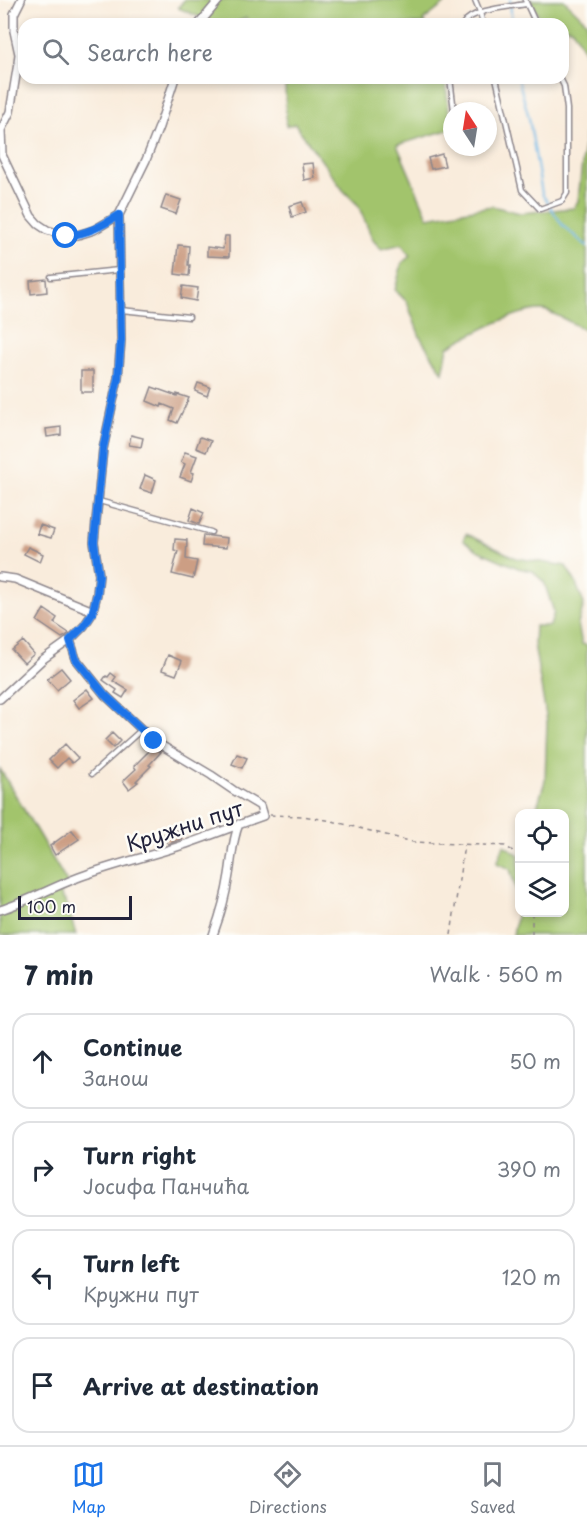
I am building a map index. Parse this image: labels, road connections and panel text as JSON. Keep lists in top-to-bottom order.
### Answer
{
  "streets": {
    "street": ["Кружни пут"]
  },
  "scale_bar": "100 m",
  "north": "top",
  "page": {
    "search": "Search here",
    "scale": "100 m",
    "heading": ["7 min", "Walk · 560 m"],
    "list": [
      ["Continue", "Занош", "50 m"],
      ["Turn right", "Јосифа Панчића", "390 m"],
      ["Turn left", "Кружни пут", "120 m"],
      "Arrive at destination"
    ],
    "nav": ["Map", "Directions", "Saved"]
  }
}
